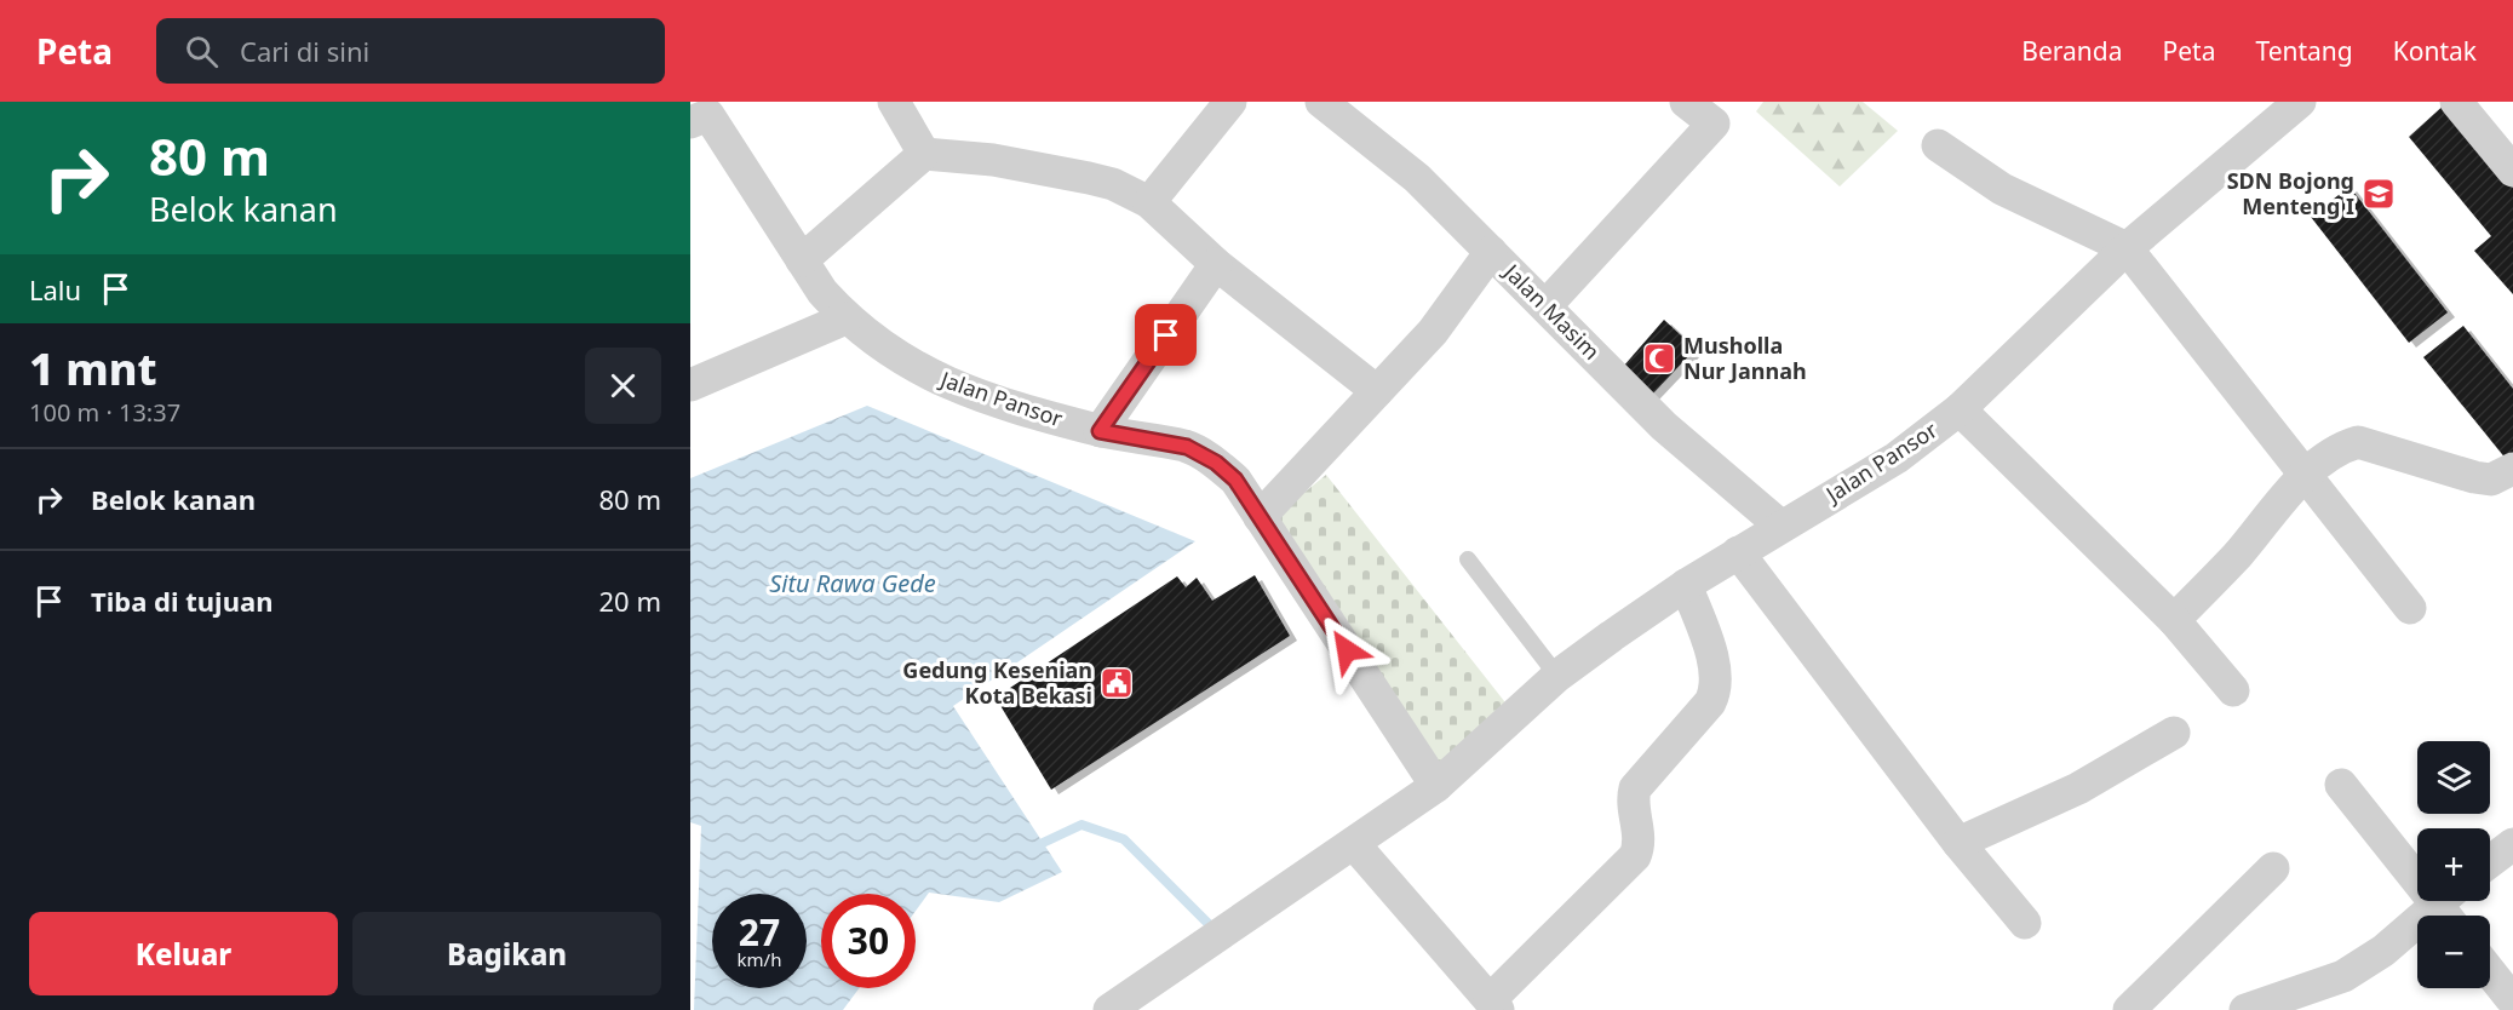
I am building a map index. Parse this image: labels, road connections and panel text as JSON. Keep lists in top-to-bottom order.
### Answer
{
  "streets": {
    "street": ["Jalan Masim", "Jalan Pansor"]
  },
  "crossings": [
    ["Jalan Masim", "Jalan Pansor"]
  ],
  "water": ["Situ Rawa Gede"],
  "places": {
    "school or university": ["SDN Bojong Menteng I"],
    "mosque": ["Musholla Nur Jannah"],
    "public building": ["Gedung Kesenian Kota Bekasi"]
  },
  "page": {
    "header": "Peta",
    "search": "Cari di sini",
    "nav": [
      "Beranda",
      "Peta",
      "Tentang",
      "Kontak"
    ],
    "turn": ["80 m", "Belok kanan"],
    "then": "Lalu",
    "heading": ["1 mnt", "100 m · 13:37"],
    "list": [
      {
        "name": "Belok kanan",
        "value": "80 m"
      },
      {
        "name": "Tiba di tujuan",
        "value": "20 m"
      }
    ],
    "map_buttons": ["+", "−"],
    "speed": "27 km/h",
    "limit": "30",
    "buttons": ["Keluar", "Bagikan"]
  }
}
